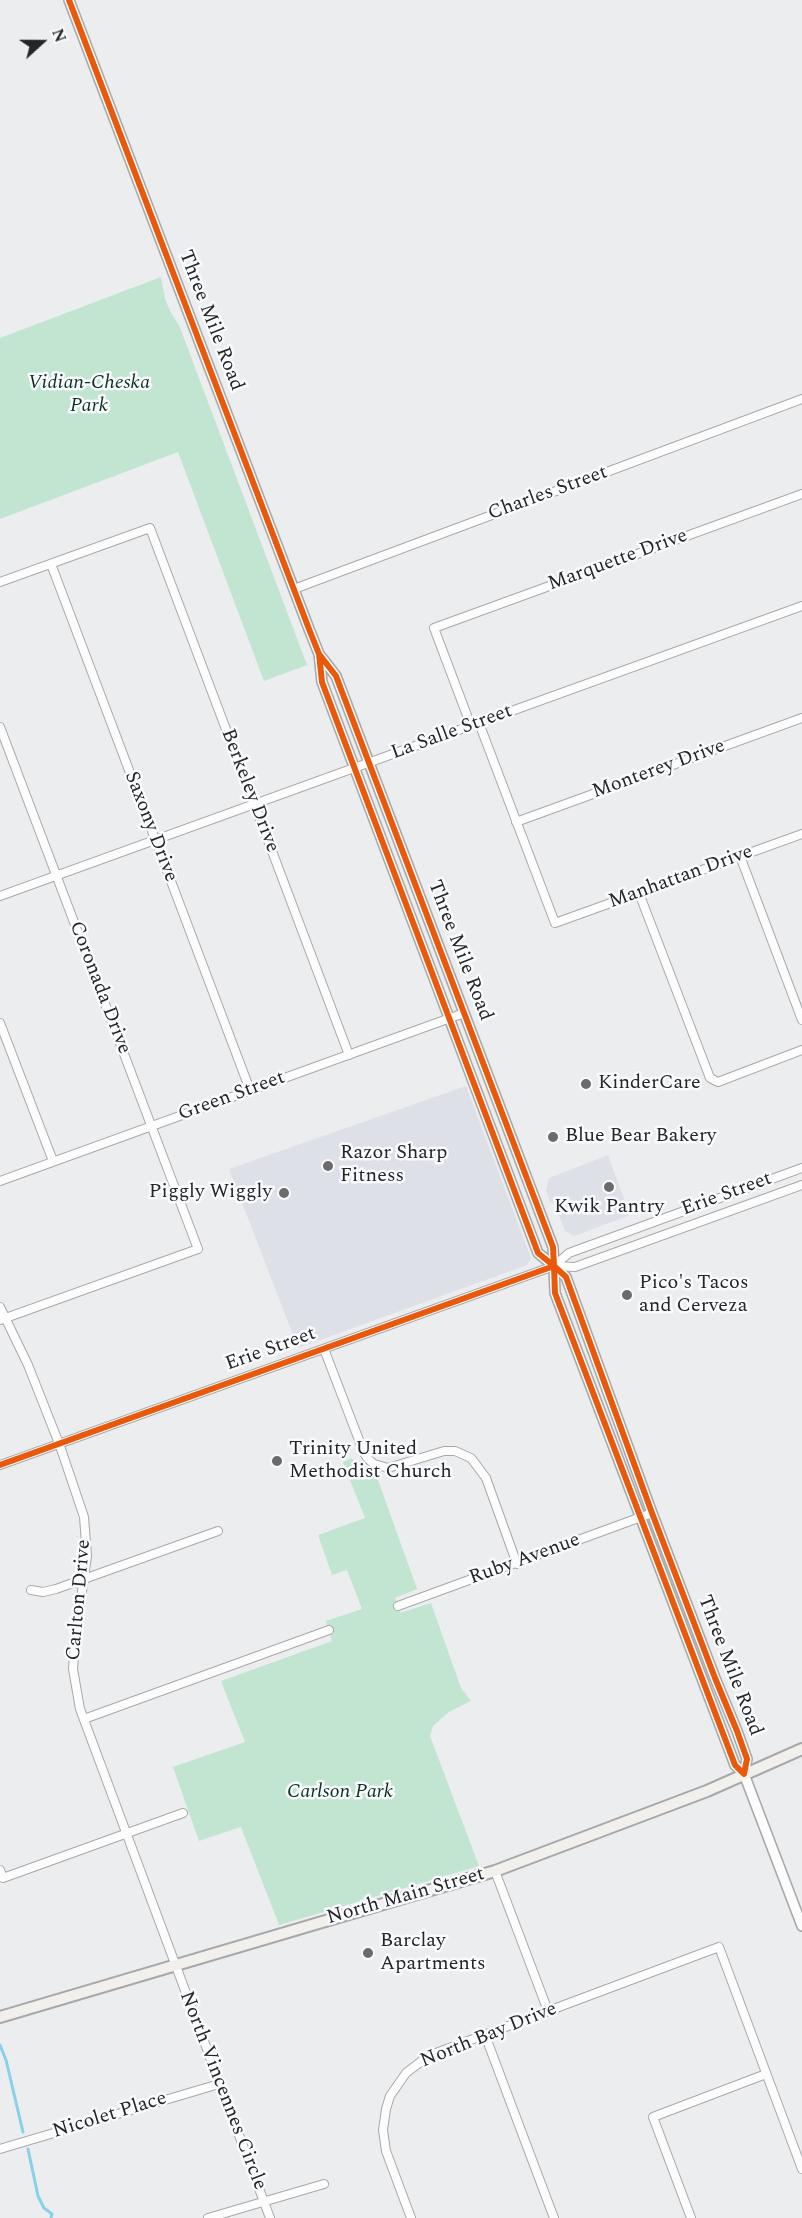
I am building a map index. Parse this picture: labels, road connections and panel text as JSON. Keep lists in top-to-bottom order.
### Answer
{
  "streets": {
    "main road": ["North Main Street"],
    "street": [
      "Three Mile Road",
      "Charles Street",
      "Marquette Drive",
      "La Salle Street",
      "Monterey Drive",
      "Berkeley Drive",
      "Saxony Drive",
      "Manhattan Drive",
      "Coronada Drive",
      "Green Street",
      "Erie Street",
      "Ruby Avenue",
      "Carlton Drive",
      "North Bay Drive",
      "North Vincennes Circle",
      "Nicolet Place"
    ]
  },
  "crossings": [
    ["Three Mile Road", "Charles Street"],
    ["Three Mile Road", "La Salle Street"],
    ["Three Mile Road", "Green Street"],
    ["Three Mile Road", "Erie Street"],
    ["Three Mile Road", "Ruby Avenue"],
    ["Three Mile Road", "North Main Street"],
    ["Marquette Drive", "La Salle Street"],
    ["La Salle Street", "Berkeley Drive"],
    ["La Salle Street", "Saxony Drive"],
    ["La Salle Street", "Coronada Drive"],
    ["Monterey Drive", "Manhattan Drive"],
    ["Berkeley Drive", "Saxony Drive"],
    ["Berkeley Drive", "Green Street"],
    ["Saxony Drive", "Green Street"],
    ["Coronada Drive", "Green Street"],
    ["Coronada Drive", "Carlton Drive"],
    ["Erie Street", "Carlton Drive"],
    ["Carlton Drive", "North Main Street"],
    ["Carlton Drive", "North Vincennes Circle"],
    ["North Main Street", "North Vincennes Circle"],
    ["North Vincennes Circle", "Nicolet Place"]
  ],
  "parks": ["Vidian-Cheska Park", "Carlson Park"],
  "places": [
    "KinderCare",
    "Blue Bear Bakery",
    "Razor Sharp Fitness",
    "Kwik Pantry",
    "Piggly Wiggly",
    "Pico's Tacos and Cerveza",
    "Trinity United Methodist Church",
    "Barclay Apartments"
  ],
  "north": "right"
}
